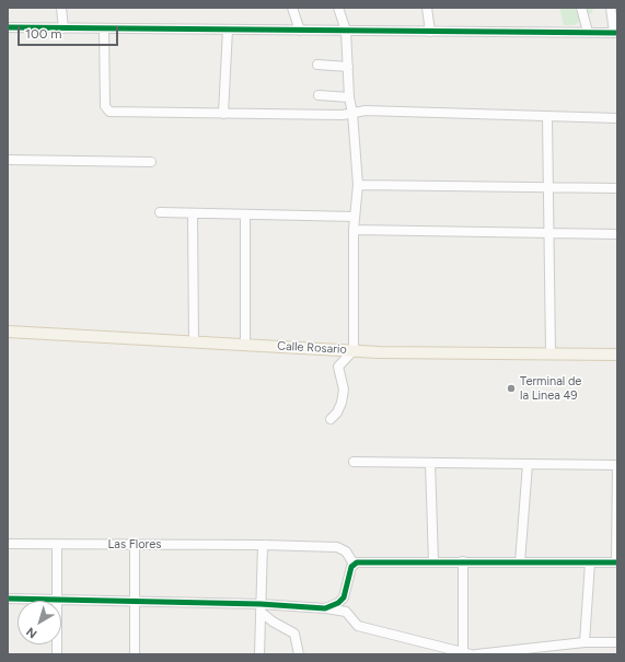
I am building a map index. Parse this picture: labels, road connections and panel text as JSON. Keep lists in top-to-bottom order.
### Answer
{
  "streets": {
    "main road": ["Calle Rosario"],
    "street": ["Las Flores"]
  },
  "places": ["Terminal de la Linea 49"],
  "scale_bar": "100 m",
  "north": "bottom left"
}
